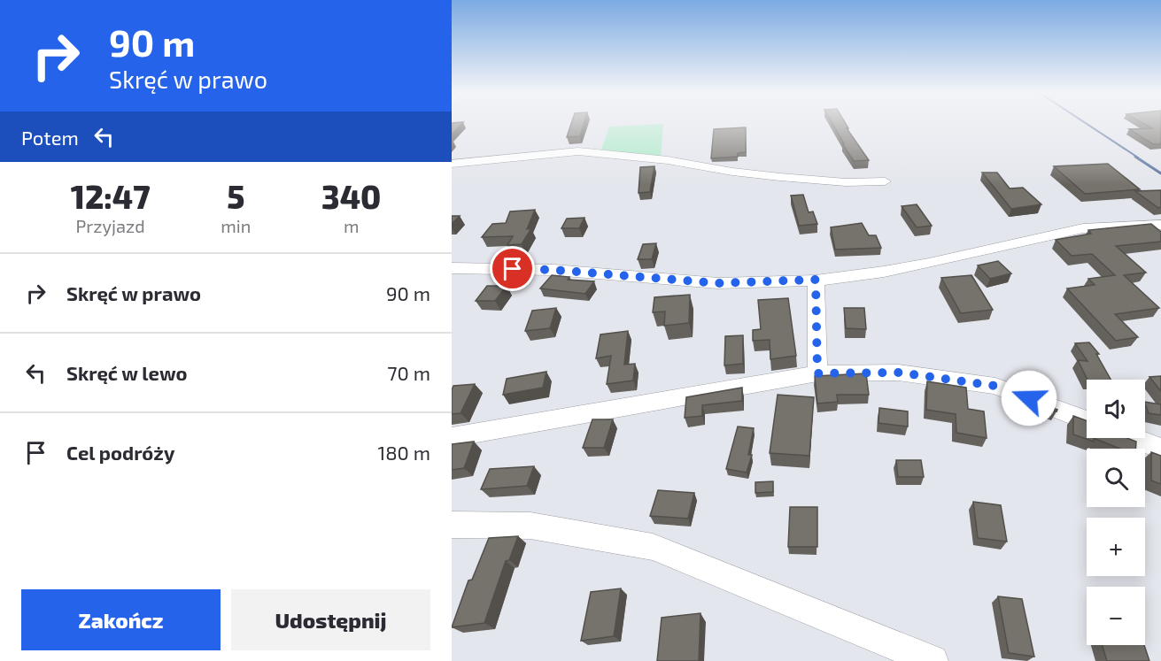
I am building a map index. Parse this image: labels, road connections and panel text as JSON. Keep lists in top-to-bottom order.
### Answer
{
  "page": {
    "turn": ["90 m", "Skręć w prawo"],
    "then": "Potem",
    "eta": [
      "12:47",
      "Przyjazd",
      "5",
      "min",
      "340",
      "m"
    ],
    "list": [
      {
        "name": "Skręć w prawo",
        "value": "90 m"
      },
      {
        "name": "Skręć w lewo",
        "value": "70 m"
      },
      {
        "name": "Cel podróży",
        "value": "180 m"
      }
    ],
    "map_buttons": ["+", "−"],
    "buttons": ["Zakończ", "Udostępnij"]
  }
}
